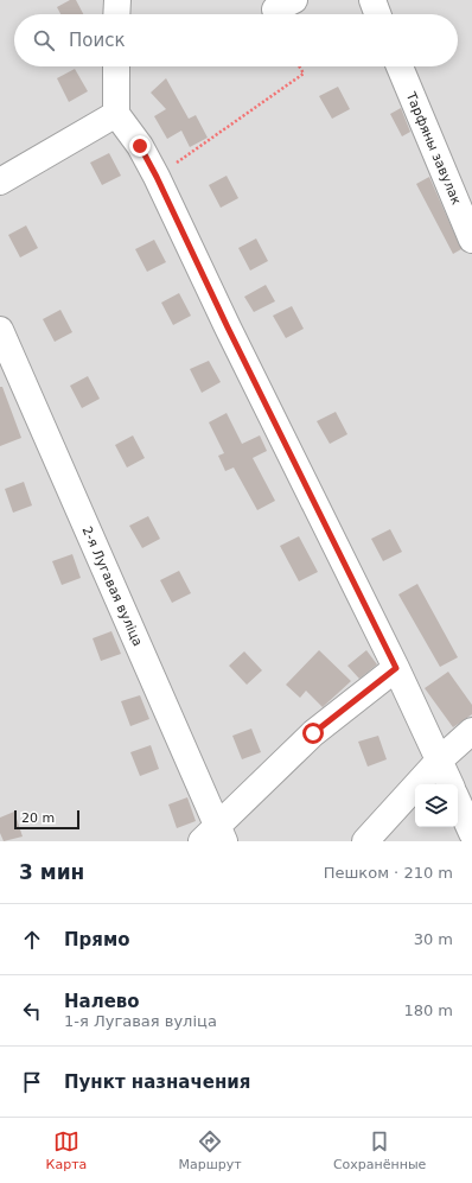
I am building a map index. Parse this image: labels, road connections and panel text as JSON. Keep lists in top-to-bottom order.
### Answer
{
  "streets": {
    "street": ["Тарфяны завулак", "2-я Лугавая вуліца"]
  },
  "scale_bar": "20 m",
  "page": {
    "search": "Поиск",
    "scale": "20 m",
    "heading": ["3 мин", "Пешком · 210 m"],
    "list": [
      ["Прямо", "30 m"],
      ["Налево", "1-я Лугавая вуліца", "180 m"],
      "Пункт назначения"
    ],
    "nav": ["Карта", "Маршрут", "Сохранённые"]
  }
}
